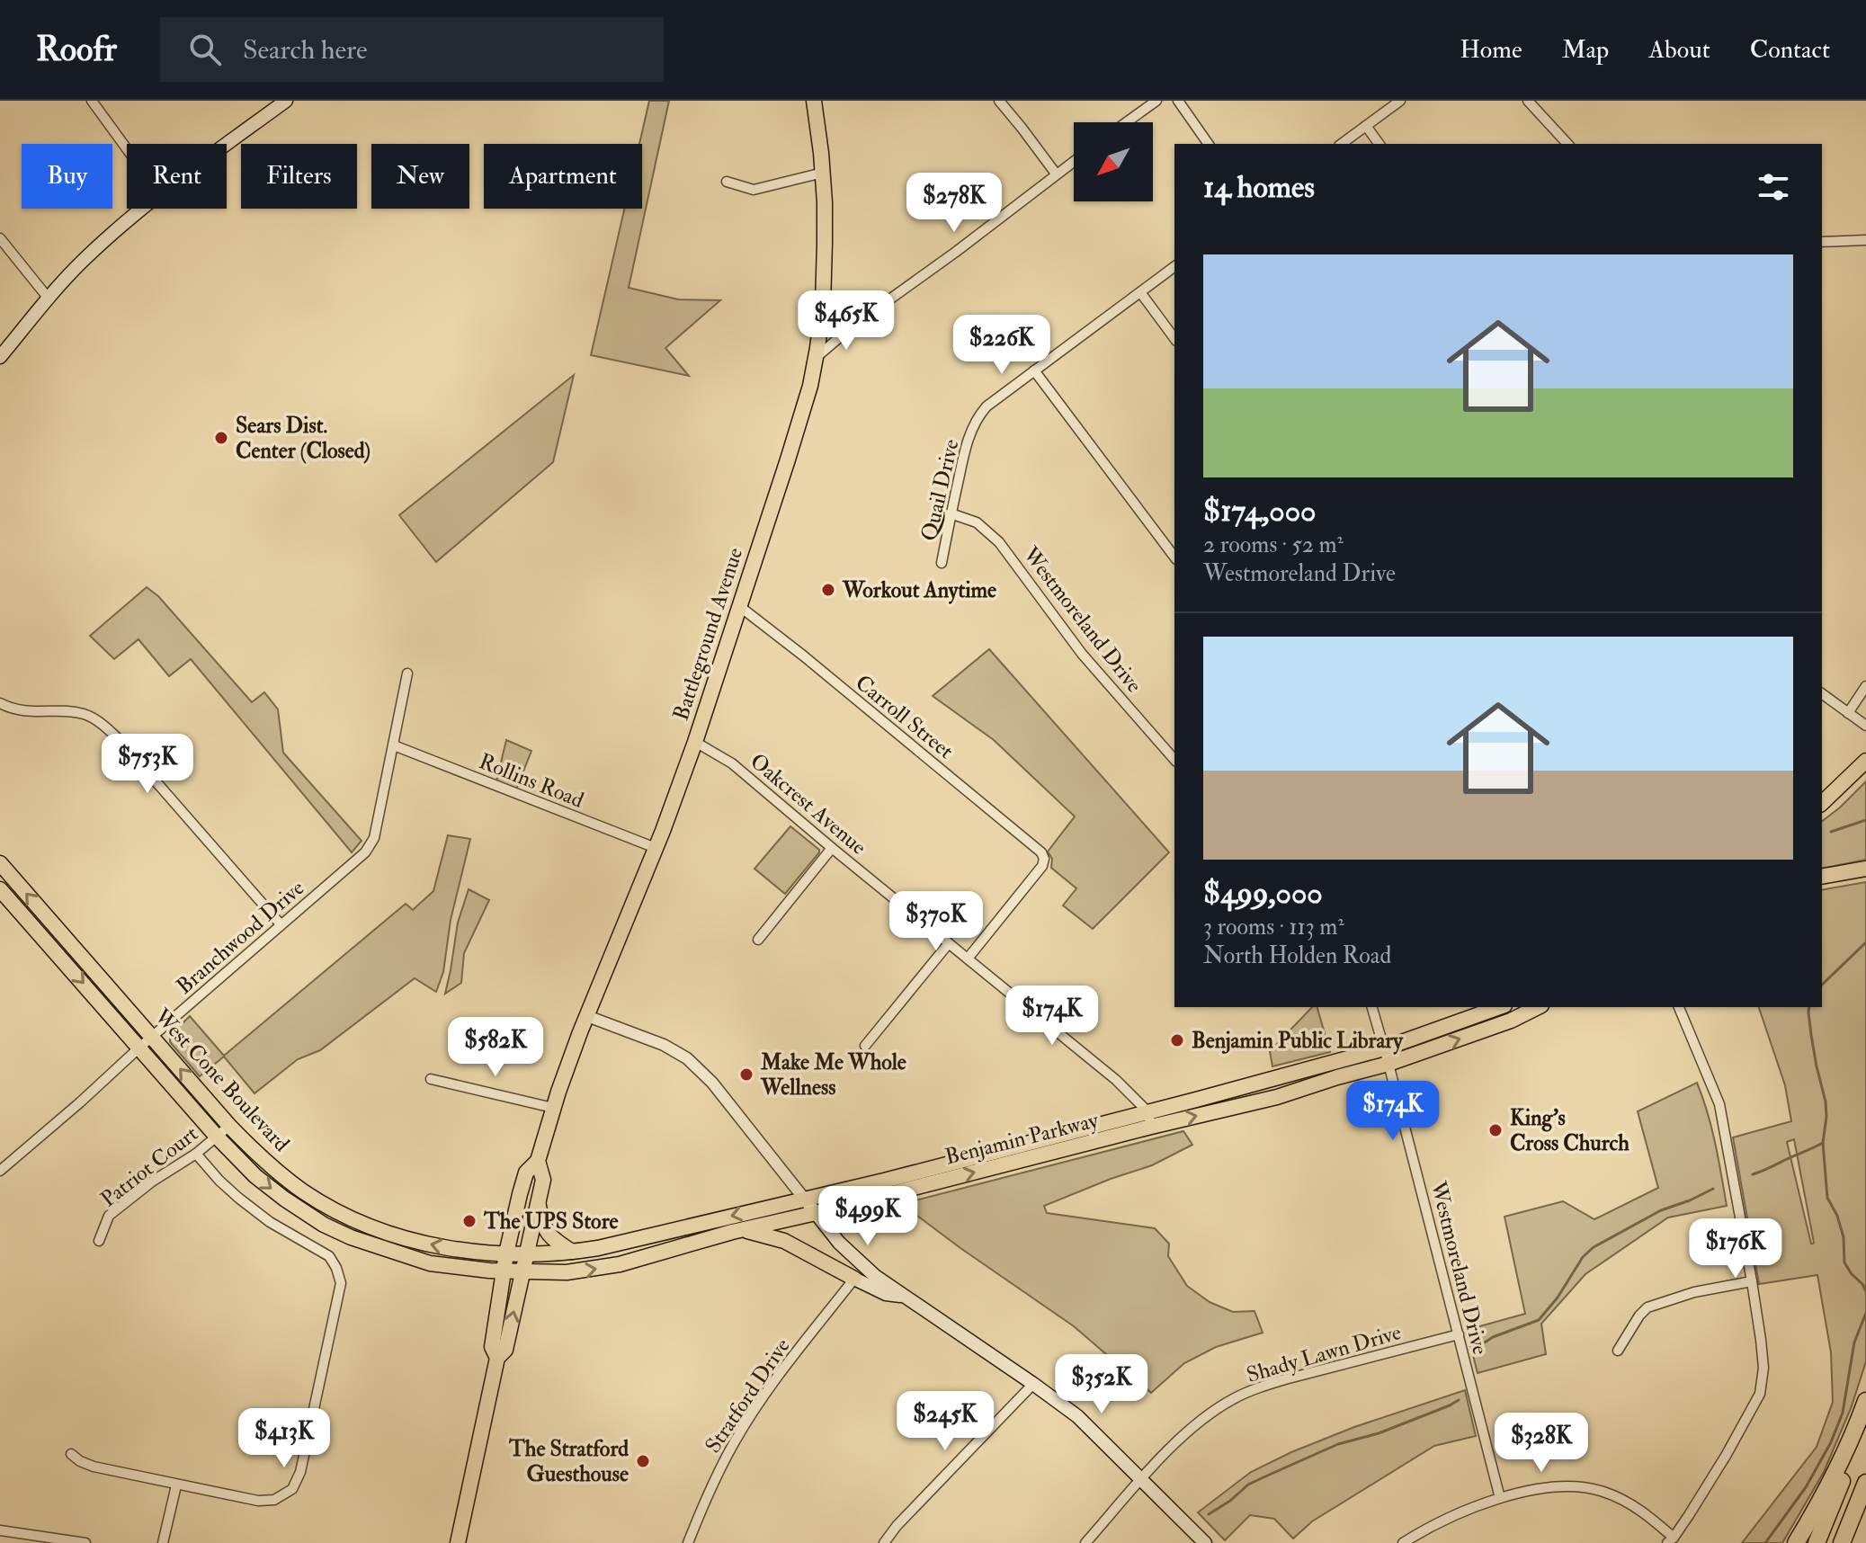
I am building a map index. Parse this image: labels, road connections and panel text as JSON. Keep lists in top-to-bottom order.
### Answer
{
  "streets": {
    "main road": ["Battleground Avenue", "West Cone Boulevard", "Benjamin Parkway"],
    "street": [
      "Quail Drive",
      "Westmoreland Drive",
      "Carroll Street",
      "Rollins Road",
      "Oakcrest Avenue",
      "Branchwood Drive",
      "Patriot Court",
      "Shady Lawn Drive",
      "Stratford Drive"
    ]
  },
  "crossings": [
    ["Quail Drive", "Westmoreland Drive"],
    ["Westmoreland Drive", "Benjamin Parkway"],
    ["Westmoreland Drive", "Shady Lawn Drive"],
    ["Battleground Avenue", "Carroll Street"],
    ["Battleground Avenue", "Rollins Road"],
    ["Battleground Avenue", "Oakcrest Avenue"],
    ["Battleground Avenue", "West Cone Boulevard"],
    ["Battleground Avenue", "Benjamin Parkway"],
    ["Carroll Street", "Oakcrest Avenue"],
    ["Rollins Road", "Branchwood Drive"],
    ["Oakcrest Avenue", "Benjamin Parkway"],
    ["Branchwood Drive", "West Cone Boulevard"],
    ["West Cone Boulevard", "Benjamin Parkway"],
    ["West Cone Boulevard", "Patriot Court"]
  ],
  "places": [
    "Sears Dist. Center (Closed)",
    "Workout Anytime",
    "Benjamin Public Library",
    "Make Me Whole Wellness",
    "King's Cross Church",
    "The UPS Store",
    "The Stratford Guesthouse"
  ],
  "north": "bottom left",
  "page": {
    "header": "Roofr",
    "search": "Search here",
    "nav": [
      "Home",
      "Map",
      "About",
      "Contact"
    ],
    "chip": [
      "Buy",
      "Rent",
      "Filters",
      "New",
      "Apartment"
    ],
    "heading": "14 homes",
    "price": [
      "$278K",
      "$465K",
      "$226K",
      "$753K",
      "$370K",
      "$174K",
      "$582K",
      "$174K",
      "$499K",
      "$176K",
      "$352K",
      "$245K",
      "$413K",
      "$328K"
    ],
    "list": [
      {
        "name": "$174,000",
        "note": "2 rooms · 52 m² · Westmoreland Drive"
      },
      {
        "name": "$499,000",
        "note": "3 rooms · 113 m² · North Holden Road"
      }
    ]
  }
}
